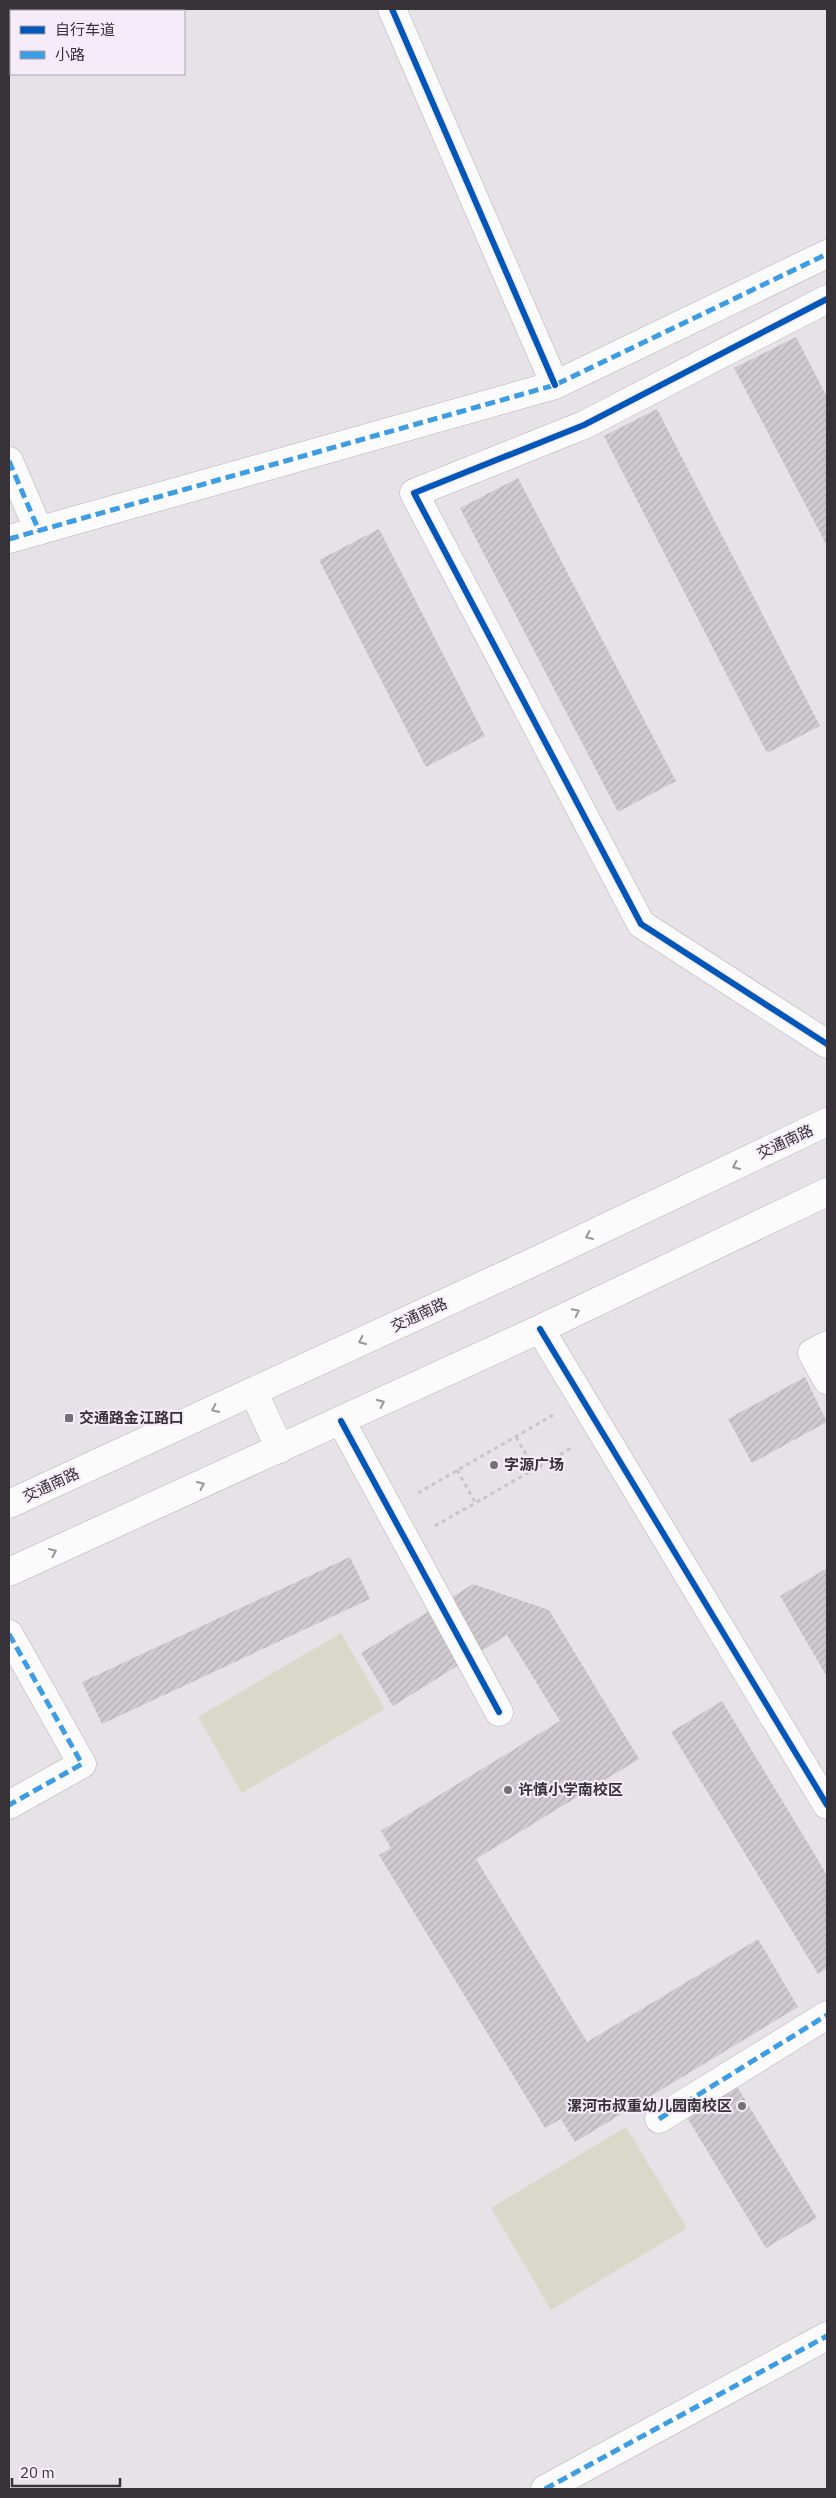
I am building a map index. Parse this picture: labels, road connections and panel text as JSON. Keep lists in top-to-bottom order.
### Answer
{
  "streets": {
    "street": ["交通南路"]
  },
  "places": {
    "transit": ["交通路金江路口"],
    "other": ["字源广场", "许慎小学南校区", "漯河市叔重幼儿园南校区"]
  },
  "legend": ["自行车道", "小路"],
  "scale_bar": "20 m"
}
